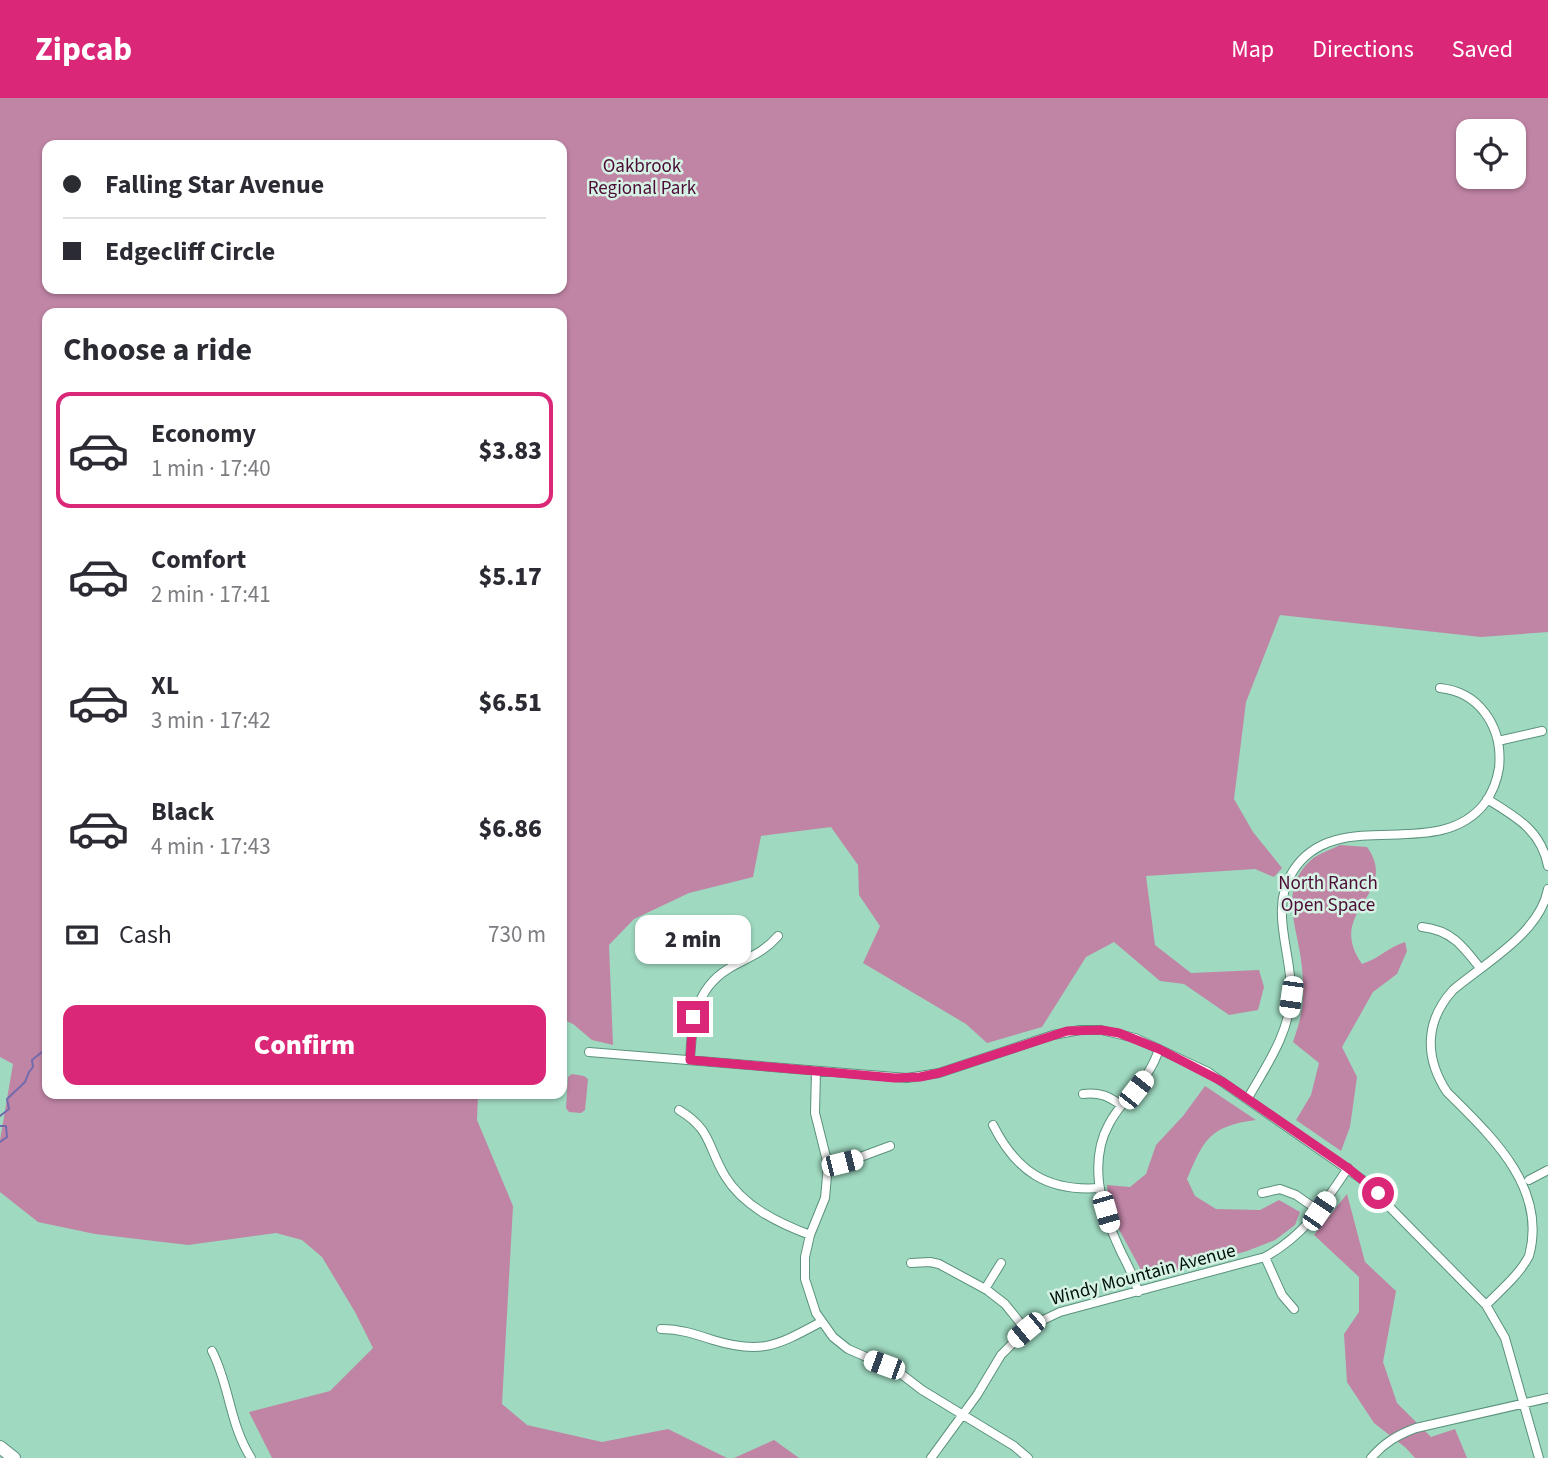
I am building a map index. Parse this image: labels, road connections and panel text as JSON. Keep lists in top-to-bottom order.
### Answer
{
  "streets": {
    "street": ["Windy Mountain Avenue"]
  },
  "parks": ["Oakbrook Regional Park", "North Ranch Open Space"],
  "page": {
    "header": "Zipcab",
    "nav": ["Map", "Directions", "Saved"],
    "banner": ["Falling Star Avenue", "Edgecliff Circle"],
    "heading": "Choose a ride",
    "list": [
      {
        "name": "Economy",
        "note": "1 min · 17:40",
        "value": "$3.83"
      },
      {
        "name": "Comfort",
        "note": "2 min · 17:41",
        "value": "$5.17"
      },
      {
        "name": "XL",
        "note": "3 min · 17:42",
        "value": "$6.51"
      },
      {
        "name": "Black",
        "note": "4 min · 17:43",
        "value": "$6.86"
      }
    ],
    "pay": ["Cash", "730 m"],
    "bubble": "2 min",
    "buttons": "Confirm"
  }
}
